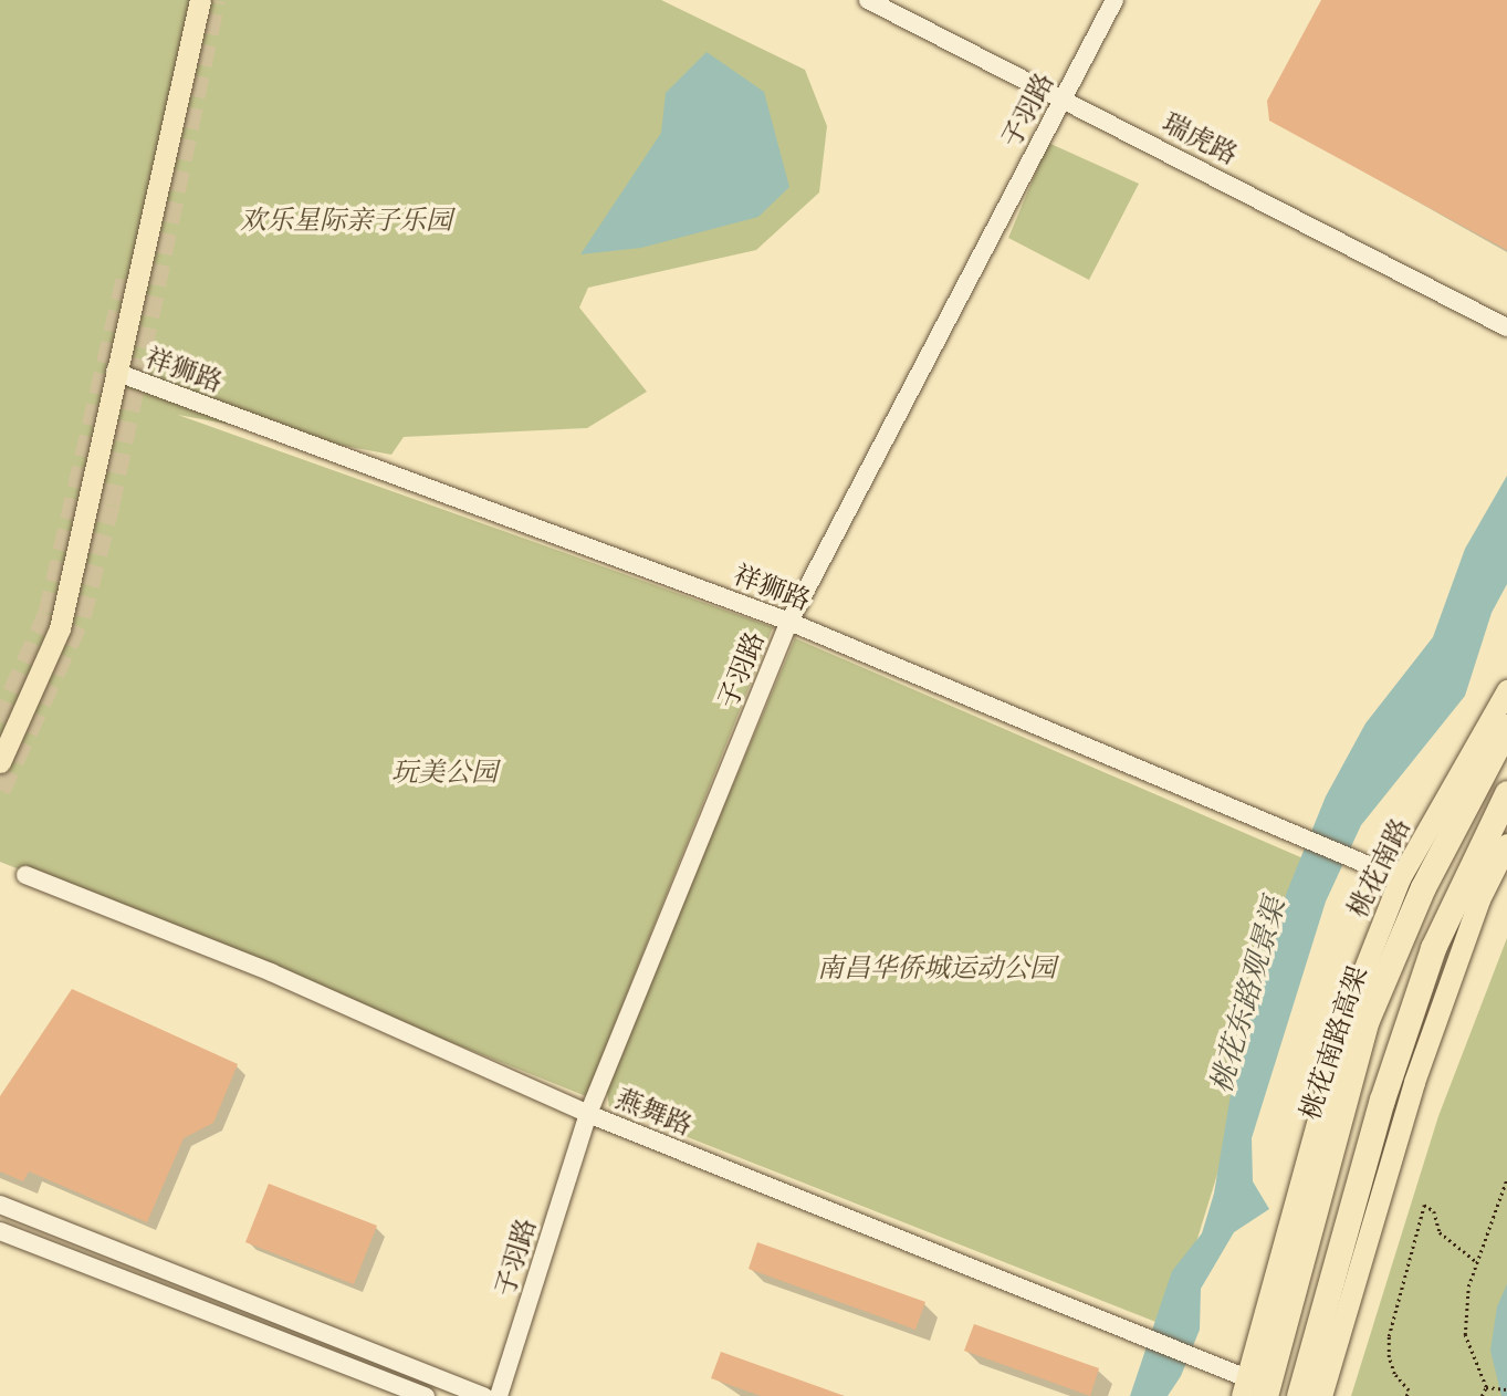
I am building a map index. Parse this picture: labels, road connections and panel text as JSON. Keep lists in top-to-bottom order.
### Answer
{
  "streets": {
    "highway": ["桃花南路高架"],
    "main road": ["桃花南路"],
    "street": [
      "子羽路",
      "瑞虎路",
      "祥狮路",
      "燕舞路"
    ]
  },
  "crossings": [
    ["子羽路", "瑞虎路"],
    ["子羽路", "祥狮路"],
    ["子羽路", "燕舞路"],
    ["祥狮路", "桃花南路"],
    ["桃花南路", "桃花南路高架"],
    ["桃花南路", "燕舞路"],
    ["桃花南路高架", "燕舞路"]
  ],
  "water": ["桃花东路观景渠"],
  "parks": ["欢乐星际亲子乐园", "玩美公园", "南昌华侨城运动公园"]
}
